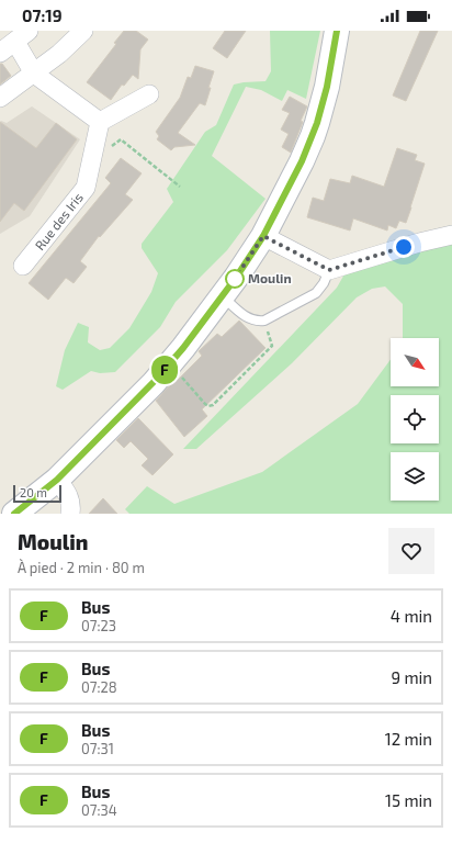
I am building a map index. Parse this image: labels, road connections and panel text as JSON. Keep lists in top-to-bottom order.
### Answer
{
  "streets": {
    "street": ["Rue des Iris"]
  },
  "places": ["Moulin"],
  "lines": ["bus line F"],
  "scale_bar": "20 m",
  "north": "bottom right",
  "page": {
    "status": "07:19",
    "on_map": "F",
    "scale": "20 m",
    "heading": ["Moulin", "À pied · 2 min · 80 m"],
    "list": [
      {
        "mark": "F",
        "name": "Bus",
        "note": "07:23",
        "value": "4 min"
      },
      {
        "mark": "F",
        "name": "Bus",
        "note": "07:28",
        "value": "9 min"
      },
      {
        "mark": "F",
        "name": "Bus",
        "note": "07:31",
        "value": "12 min"
      },
      {
        "mark": "F",
        "name": "Bus",
        "note": "07:34",
        "value": "15 min"
      }
    ]
  }
}
